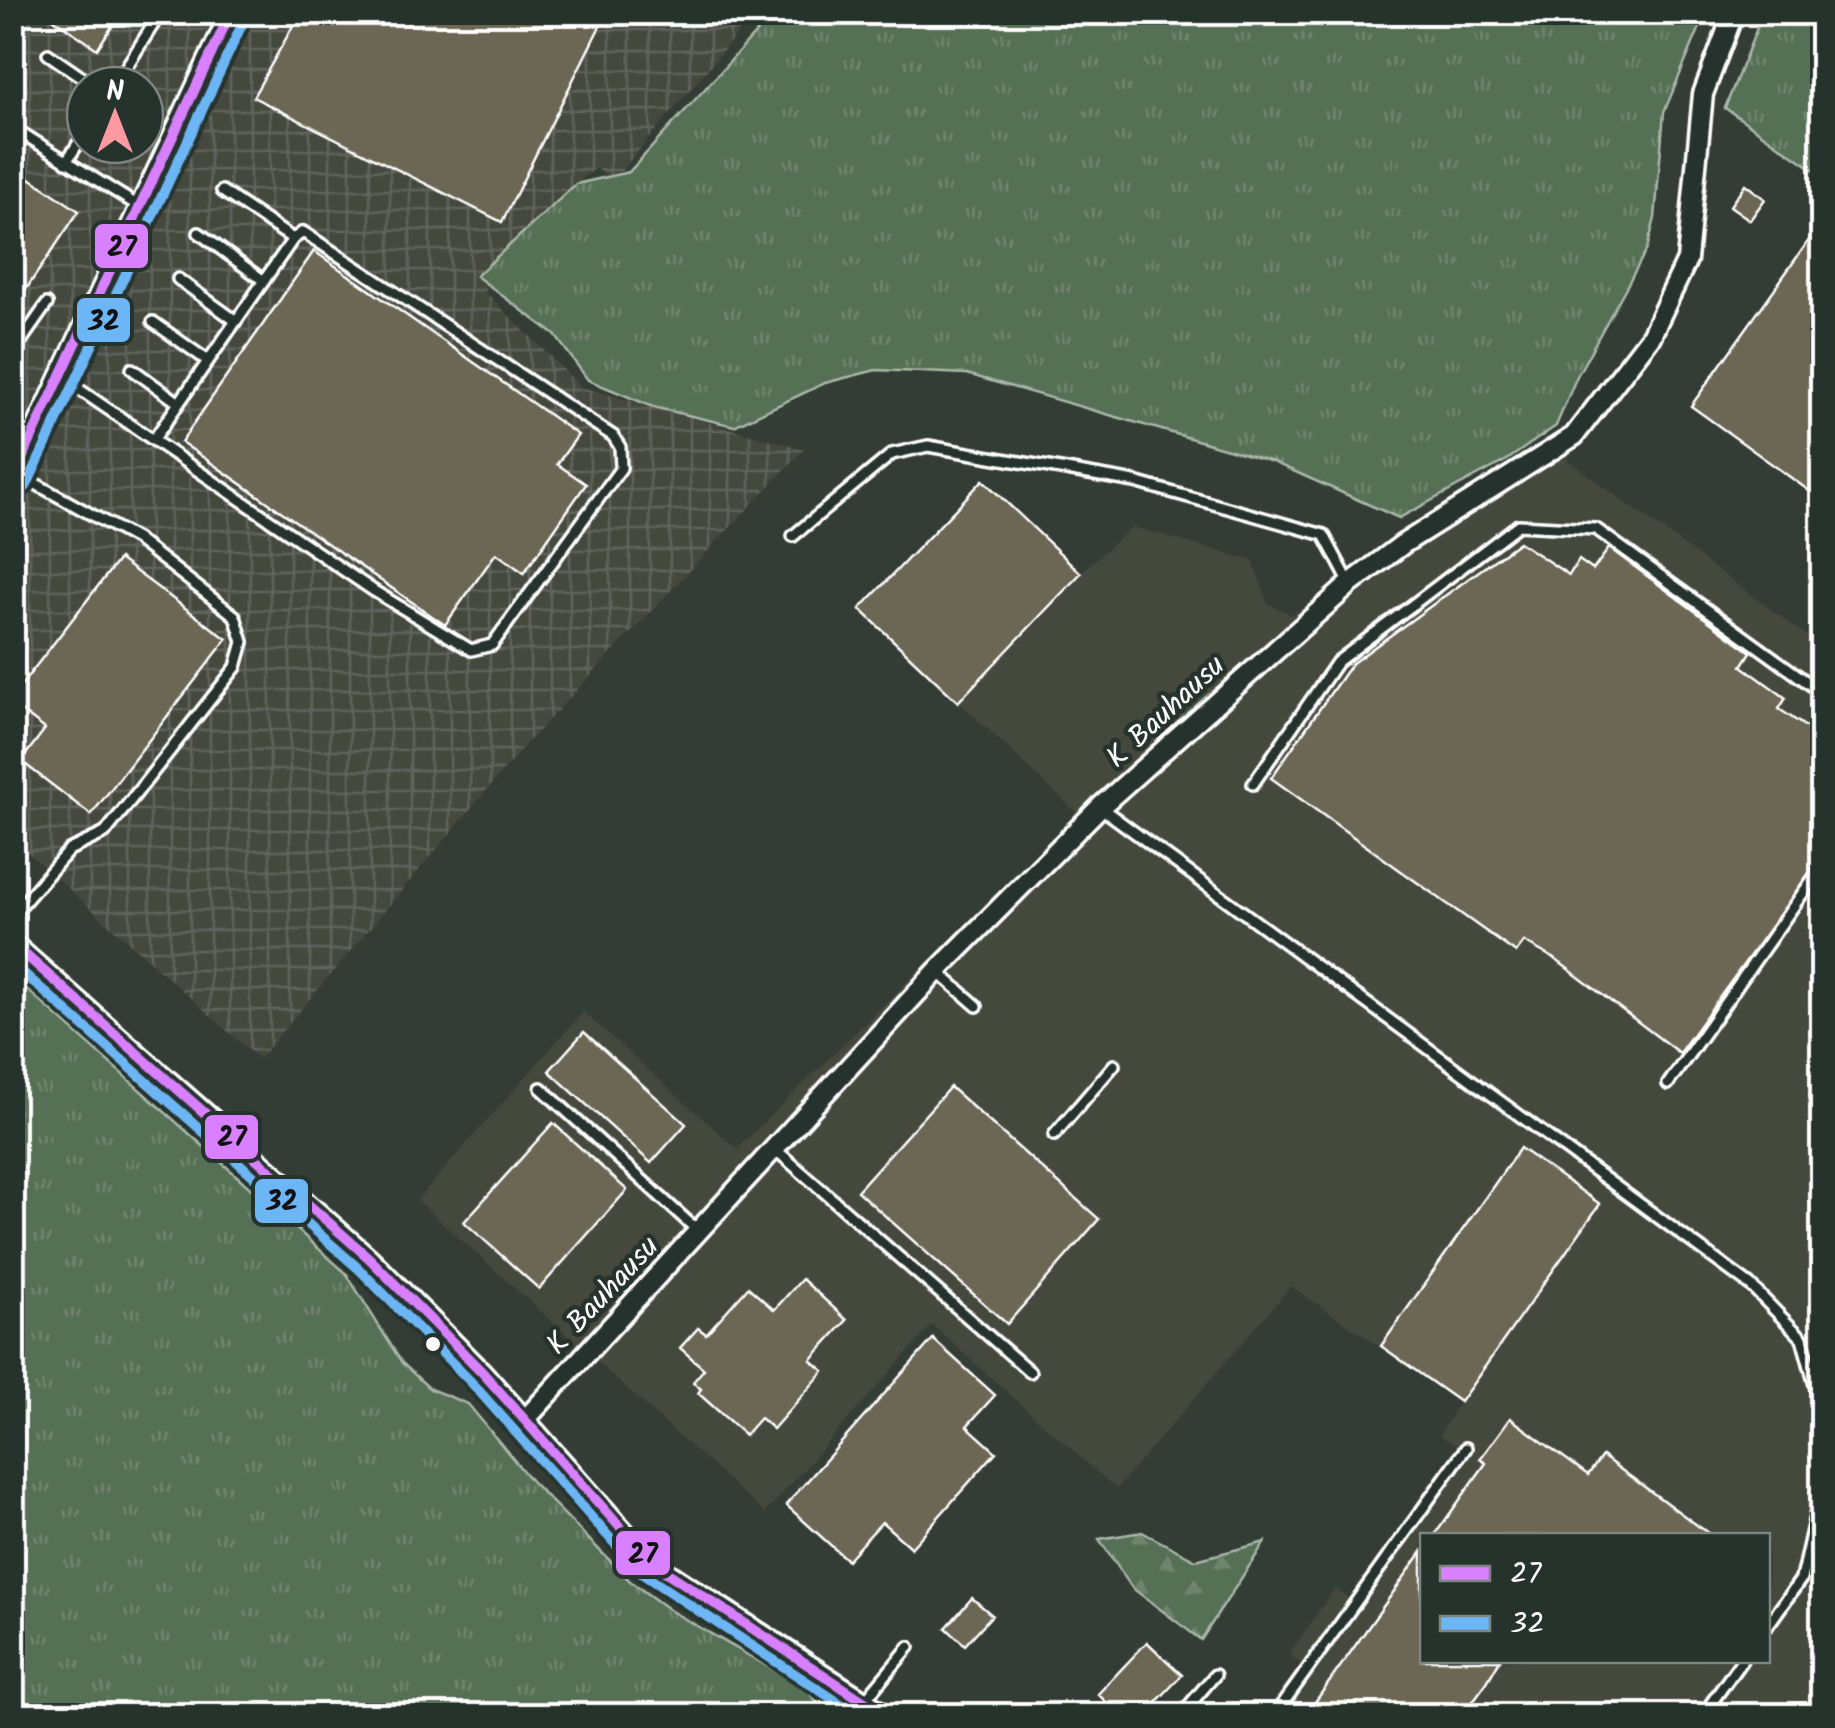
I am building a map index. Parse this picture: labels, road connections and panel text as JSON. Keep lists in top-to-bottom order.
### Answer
{
  "streets": {
    "street": ["K Bauhausu"]
  },
  "lines": ["transit line 27", "transit line 32"],
  "legend": ["27", "32"],
  "north": "top"
}
